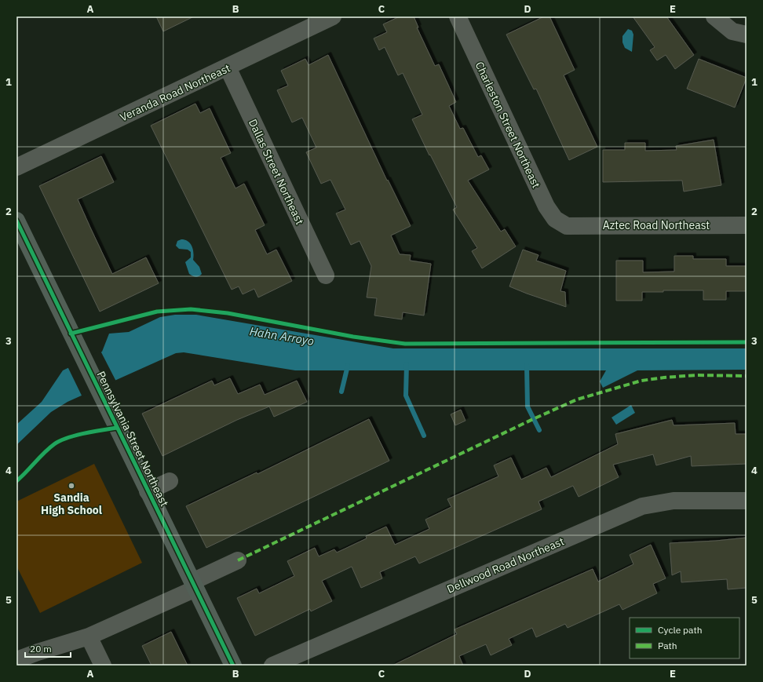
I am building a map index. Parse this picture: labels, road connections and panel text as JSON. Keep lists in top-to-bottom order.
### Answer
{
  "streets": {
    "street": [
      "Veranda Road Northeast",
      "Charleston Street Northeast",
      "Dallas Street Northeast",
      "Aztec Road Northeast",
      "Pennsylvania Street Northeast",
      "Dellwood Road Northeast"
    ]
  },
  "crossings": [
    ["Veranda Road Northeast", "Dallas Street Northeast"],
    ["Charleston Street Northeast", "Aztec Road Northeast"]
  ],
  "water": ["Hahn Arroyo"],
  "places": ["Sandia High School"],
  "legend": ["Cycle path", "Path"],
  "scale_bar": "20 m",
  "grid": {
    "columns": [
      "A",
      "B",
      "C",
      "D",
      "E"
    ],
    "rows": [
      "1",
      "2",
      "3",
      "4",
      "5"
    ]
  }
}
